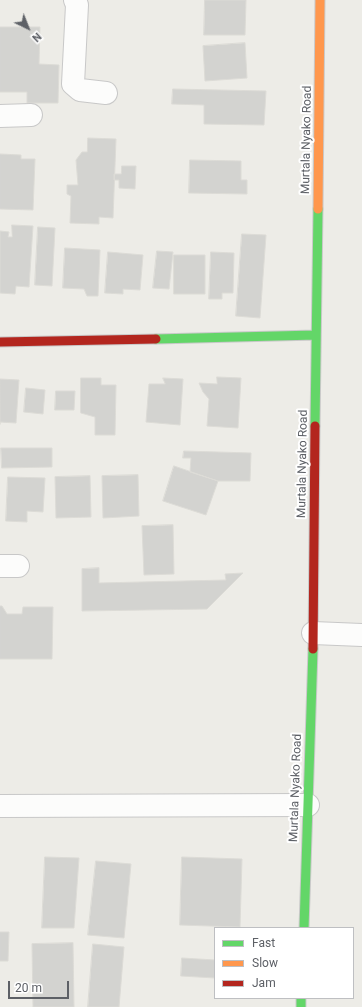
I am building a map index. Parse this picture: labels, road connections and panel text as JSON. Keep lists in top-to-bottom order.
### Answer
{
  "streets": {
    "street": ["Murtala Nyako Road"]
  },
  "legend": ["Fast", "Slow", "Jam"],
  "scale_bar": "20 m",
  "north": "bottom right"
}
